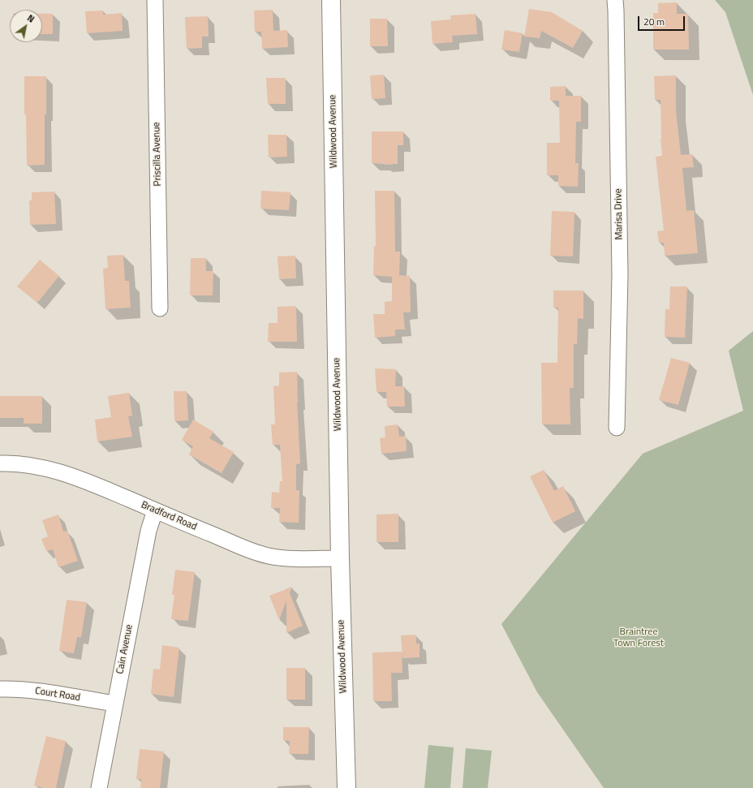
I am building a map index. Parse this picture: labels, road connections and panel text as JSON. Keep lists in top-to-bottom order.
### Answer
{
  "streets": {
    "street": [
      "Wildwood Avenue",
      "Priscilla Avenue",
      "Marisa Drive",
      "Bradford Road",
      "Cain Avenue",
      "Court Road"
    ]
  },
  "crossings": [
    ["Wildwood Avenue", "Bradford Road"],
    ["Bradford Road", "Cain Avenue"],
    ["Cain Avenue", "Court Road"]
  ],
  "parks": ["Braintree Town Forest"],
  "scale_bar": "20 m",
  "north": "top right"
}
